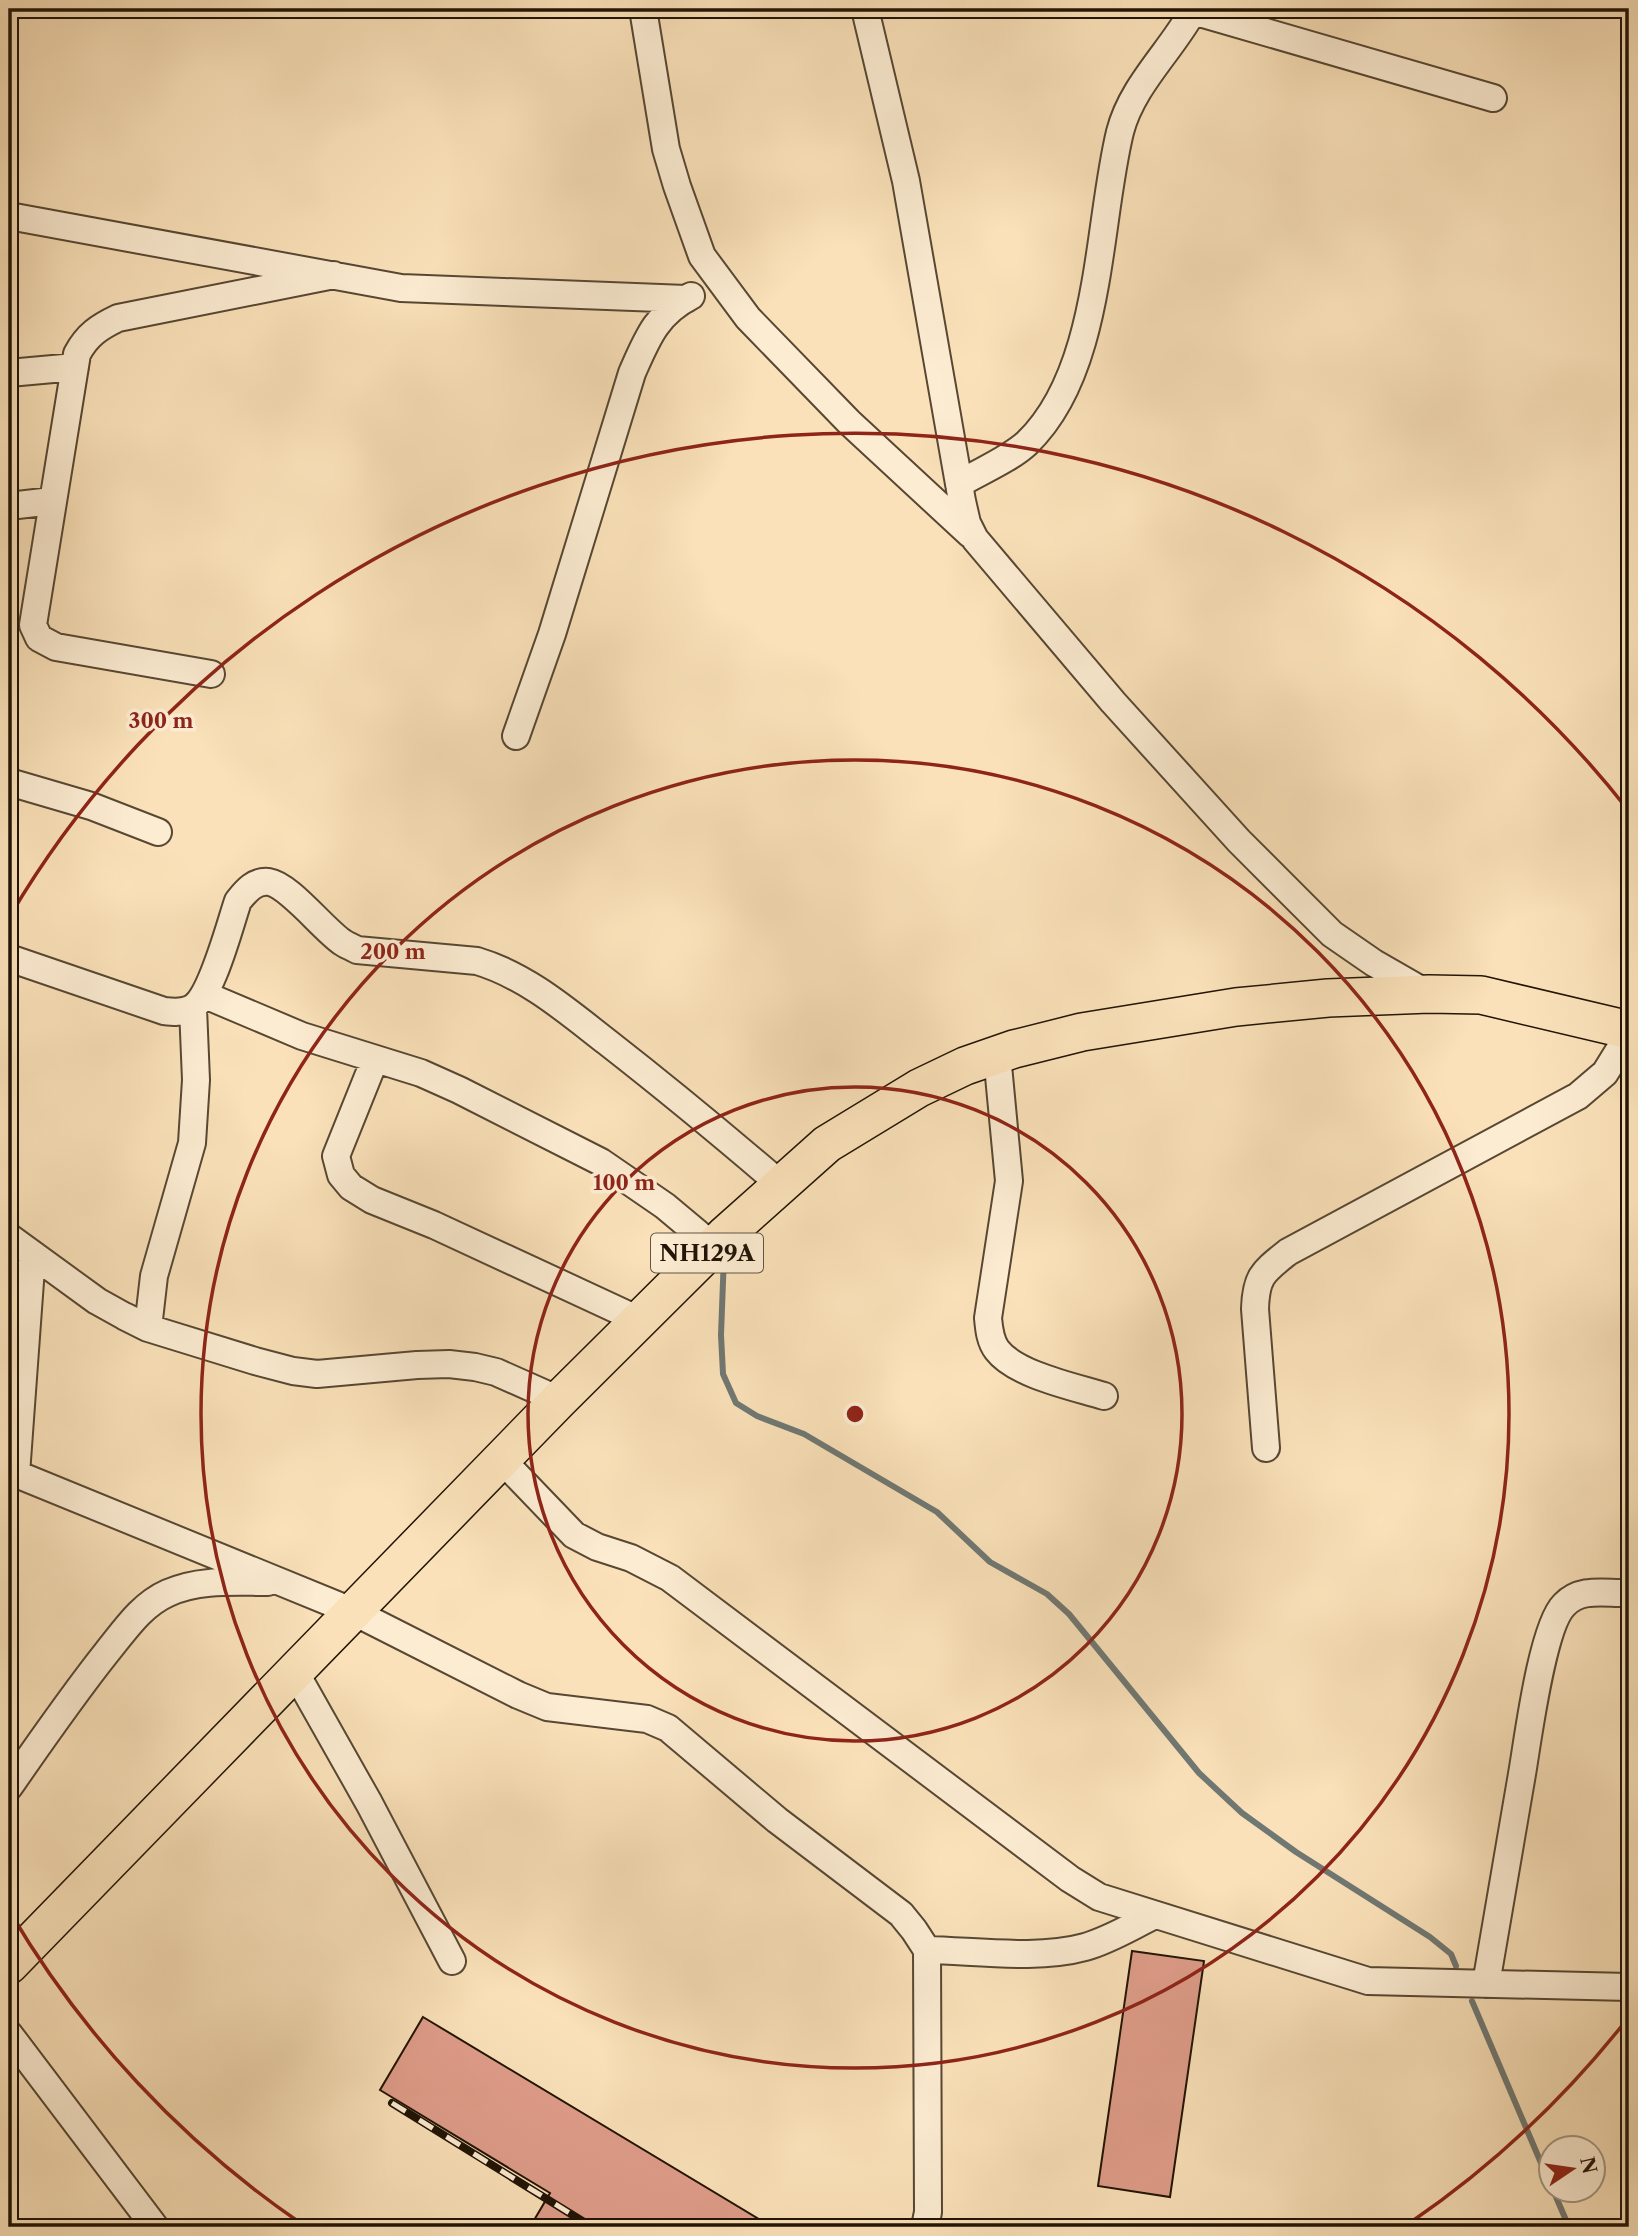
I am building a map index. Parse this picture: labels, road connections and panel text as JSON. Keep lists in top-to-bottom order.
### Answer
{
  "streets": {
    "highway": ["NH129A"]
  },
  "north": "right",
  "rings": ["300 m", "200 m", "100 m"]
}
